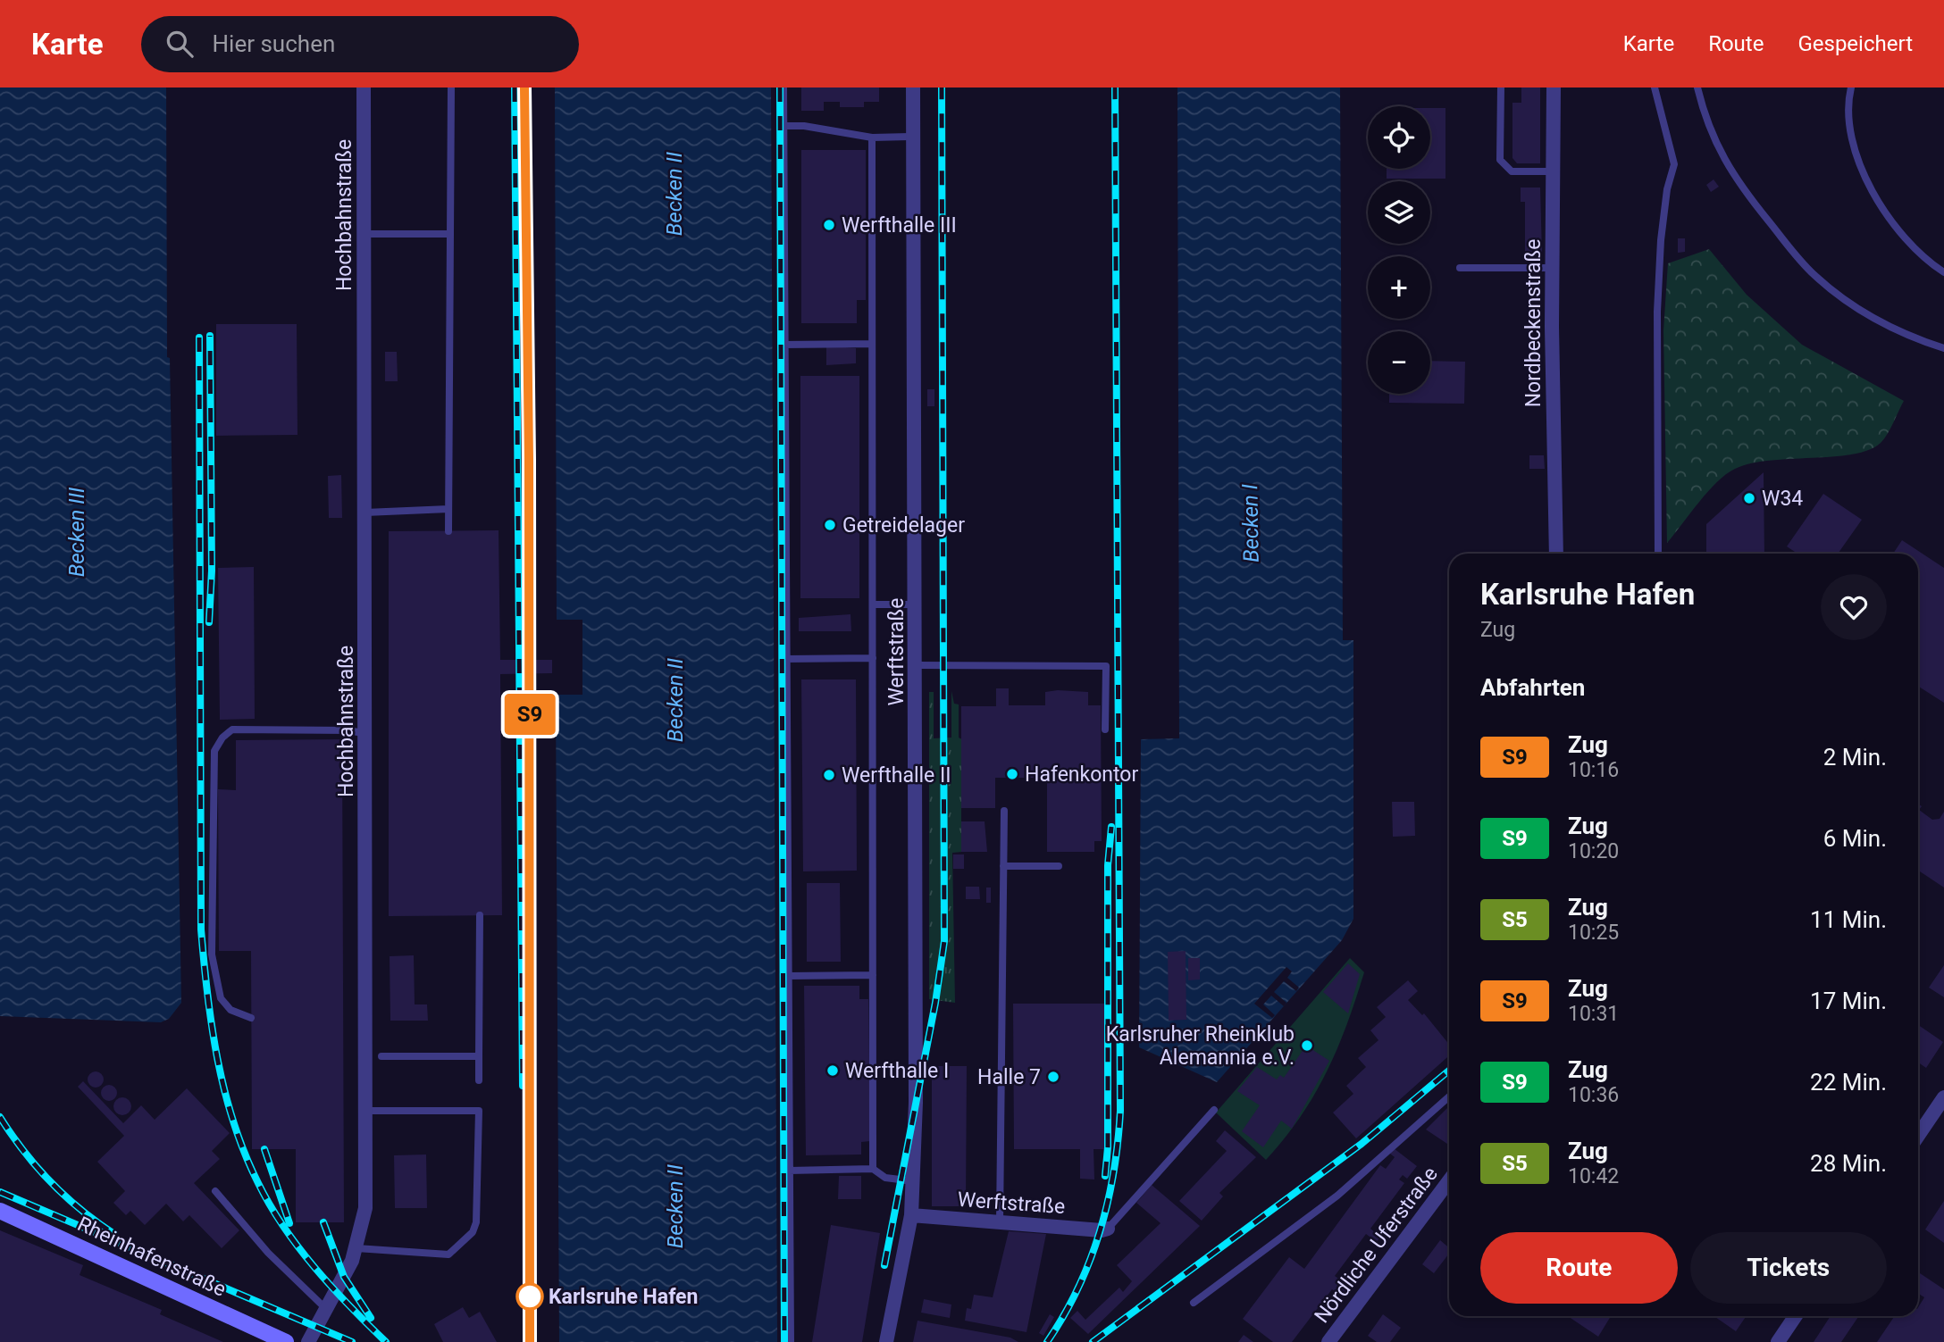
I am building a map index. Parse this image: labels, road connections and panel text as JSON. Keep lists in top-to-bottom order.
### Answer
{
  "streets": {
    "main road": ["Rheinhafenstraße"],
    "street": [
      "Hochbahnstraße",
      "Nordbeckenstraße",
      "Werftstraße",
      "Nördliche Uferstraße"
    ]
  },
  "water": ["Becken II", "Becken I", "Becken III"],
  "places": [
    "Werfthalle III",
    "W34",
    "Getreidelager",
    "Hafenkontor",
    "Werfthalle II",
    "Karlsruher Rheinklub Alemannia e.V.",
    "Werfthalle I",
    "Halle 7",
    "Karlsruhe Hafen"
  ],
  "page": {
    "header": "Karte",
    "search": "Hier suchen",
    "nav": ["Karte", "Route", "Gespeichert"],
    "on_map": "S9",
    "map_buttons": ["+", "−"],
    "heading": [
      ["Karlsruhe Hafen", "Zug"],
      "Abfahrten"
    ],
    "list": [
      {
        "mark": "S9",
        "name": "Zug",
        "note": "10:16",
        "value": "2 Min."
      },
      {
        "mark": "S9",
        "name": "Zug",
        "note": "10:20",
        "value": "6 Min."
      },
      {
        "mark": "S5",
        "name": "Zug",
        "note": "10:25",
        "value": "11 Min."
      },
      {
        "mark": "S9",
        "name": "Zug",
        "note": "10:31",
        "value": "17 Min."
      },
      {
        "mark": "S9",
        "name": "Zug",
        "note": "10:36",
        "value": "22 Min."
      },
      {
        "mark": "S5",
        "name": "Zug",
        "note": "10:42",
        "value": "28 Min."
      }
    ],
    "buttons": ["Route", "Tickets"]
  }
}
